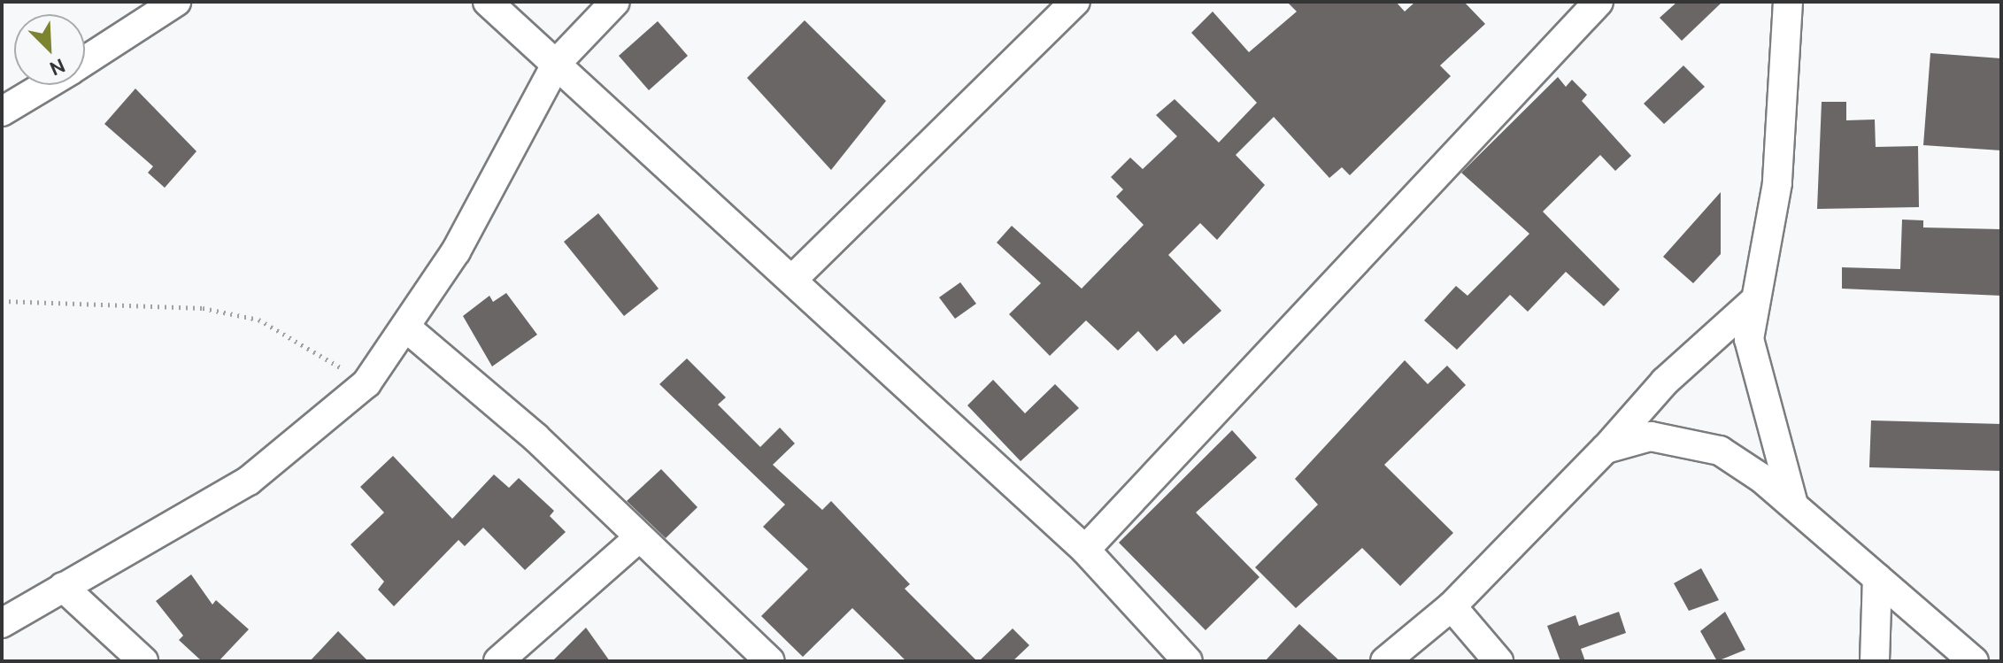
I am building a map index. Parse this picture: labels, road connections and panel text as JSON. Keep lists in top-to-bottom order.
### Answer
{
  "north": "bottom right"
}
